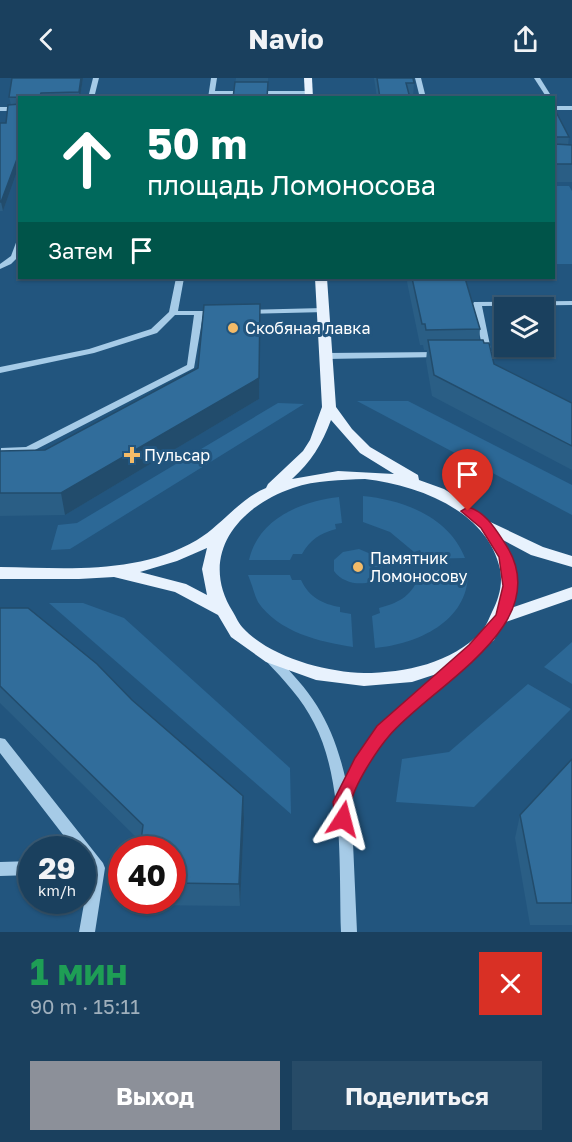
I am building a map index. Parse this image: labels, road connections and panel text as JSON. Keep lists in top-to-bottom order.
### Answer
{
  "places": {
    "other": ["Скобяная лавка", "Памятник Ломоносову"],
    "health": ["Пульсар"]
  },
  "page": {
    "header": "Navio",
    "turn": ["50 m", "площадь Ломоносова"],
    "then": "Затем",
    "speed": "29 km/h",
    "limit": "40",
    "heading": ["1 мин", "90 m · 15:11"],
    "buttons": ["Выход", "Поделиться"]
  }
}
